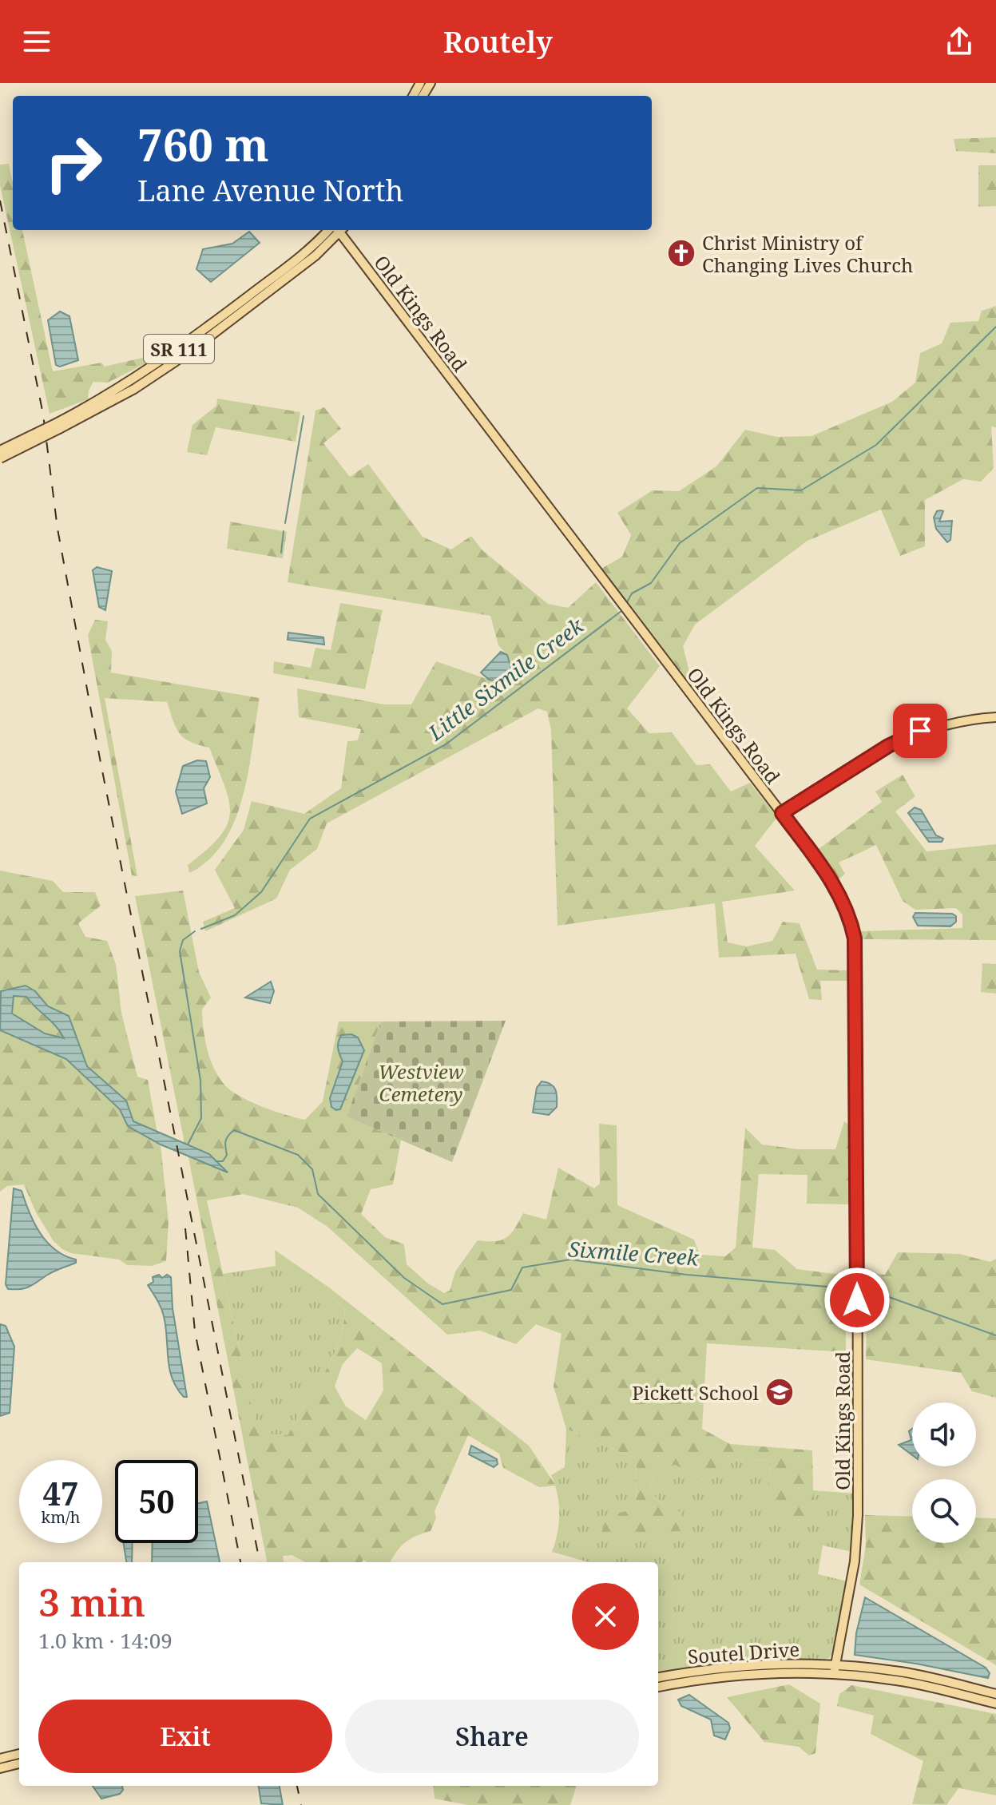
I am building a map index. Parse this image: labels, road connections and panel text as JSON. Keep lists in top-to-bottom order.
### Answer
{
  "streets": {
    "main road": ["Old Kings Road", "SR 111", "Soutel Drive"]
  },
  "crossings": [
    ["Old Kings Road", "Soutel Drive"]
  ],
  "water": ["Little Sixmile Creek", "Sixmile Creek"],
  "parks": ["Westview Cemetery"],
  "places": {
    "church": ["Christ Ministry of Changing Lives Church"],
    "school or university": ["Pickett School"]
  },
  "page": {
    "header": "Routely",
    "turn": ["760 m", "Lane Avenue North"],
    "speed": "47 km/h",
    "limit": "50",
    "heading": ["3 min", "1.0 km · 14:09"],
    "buttons": ["Exit", "Share"]
  }
}
